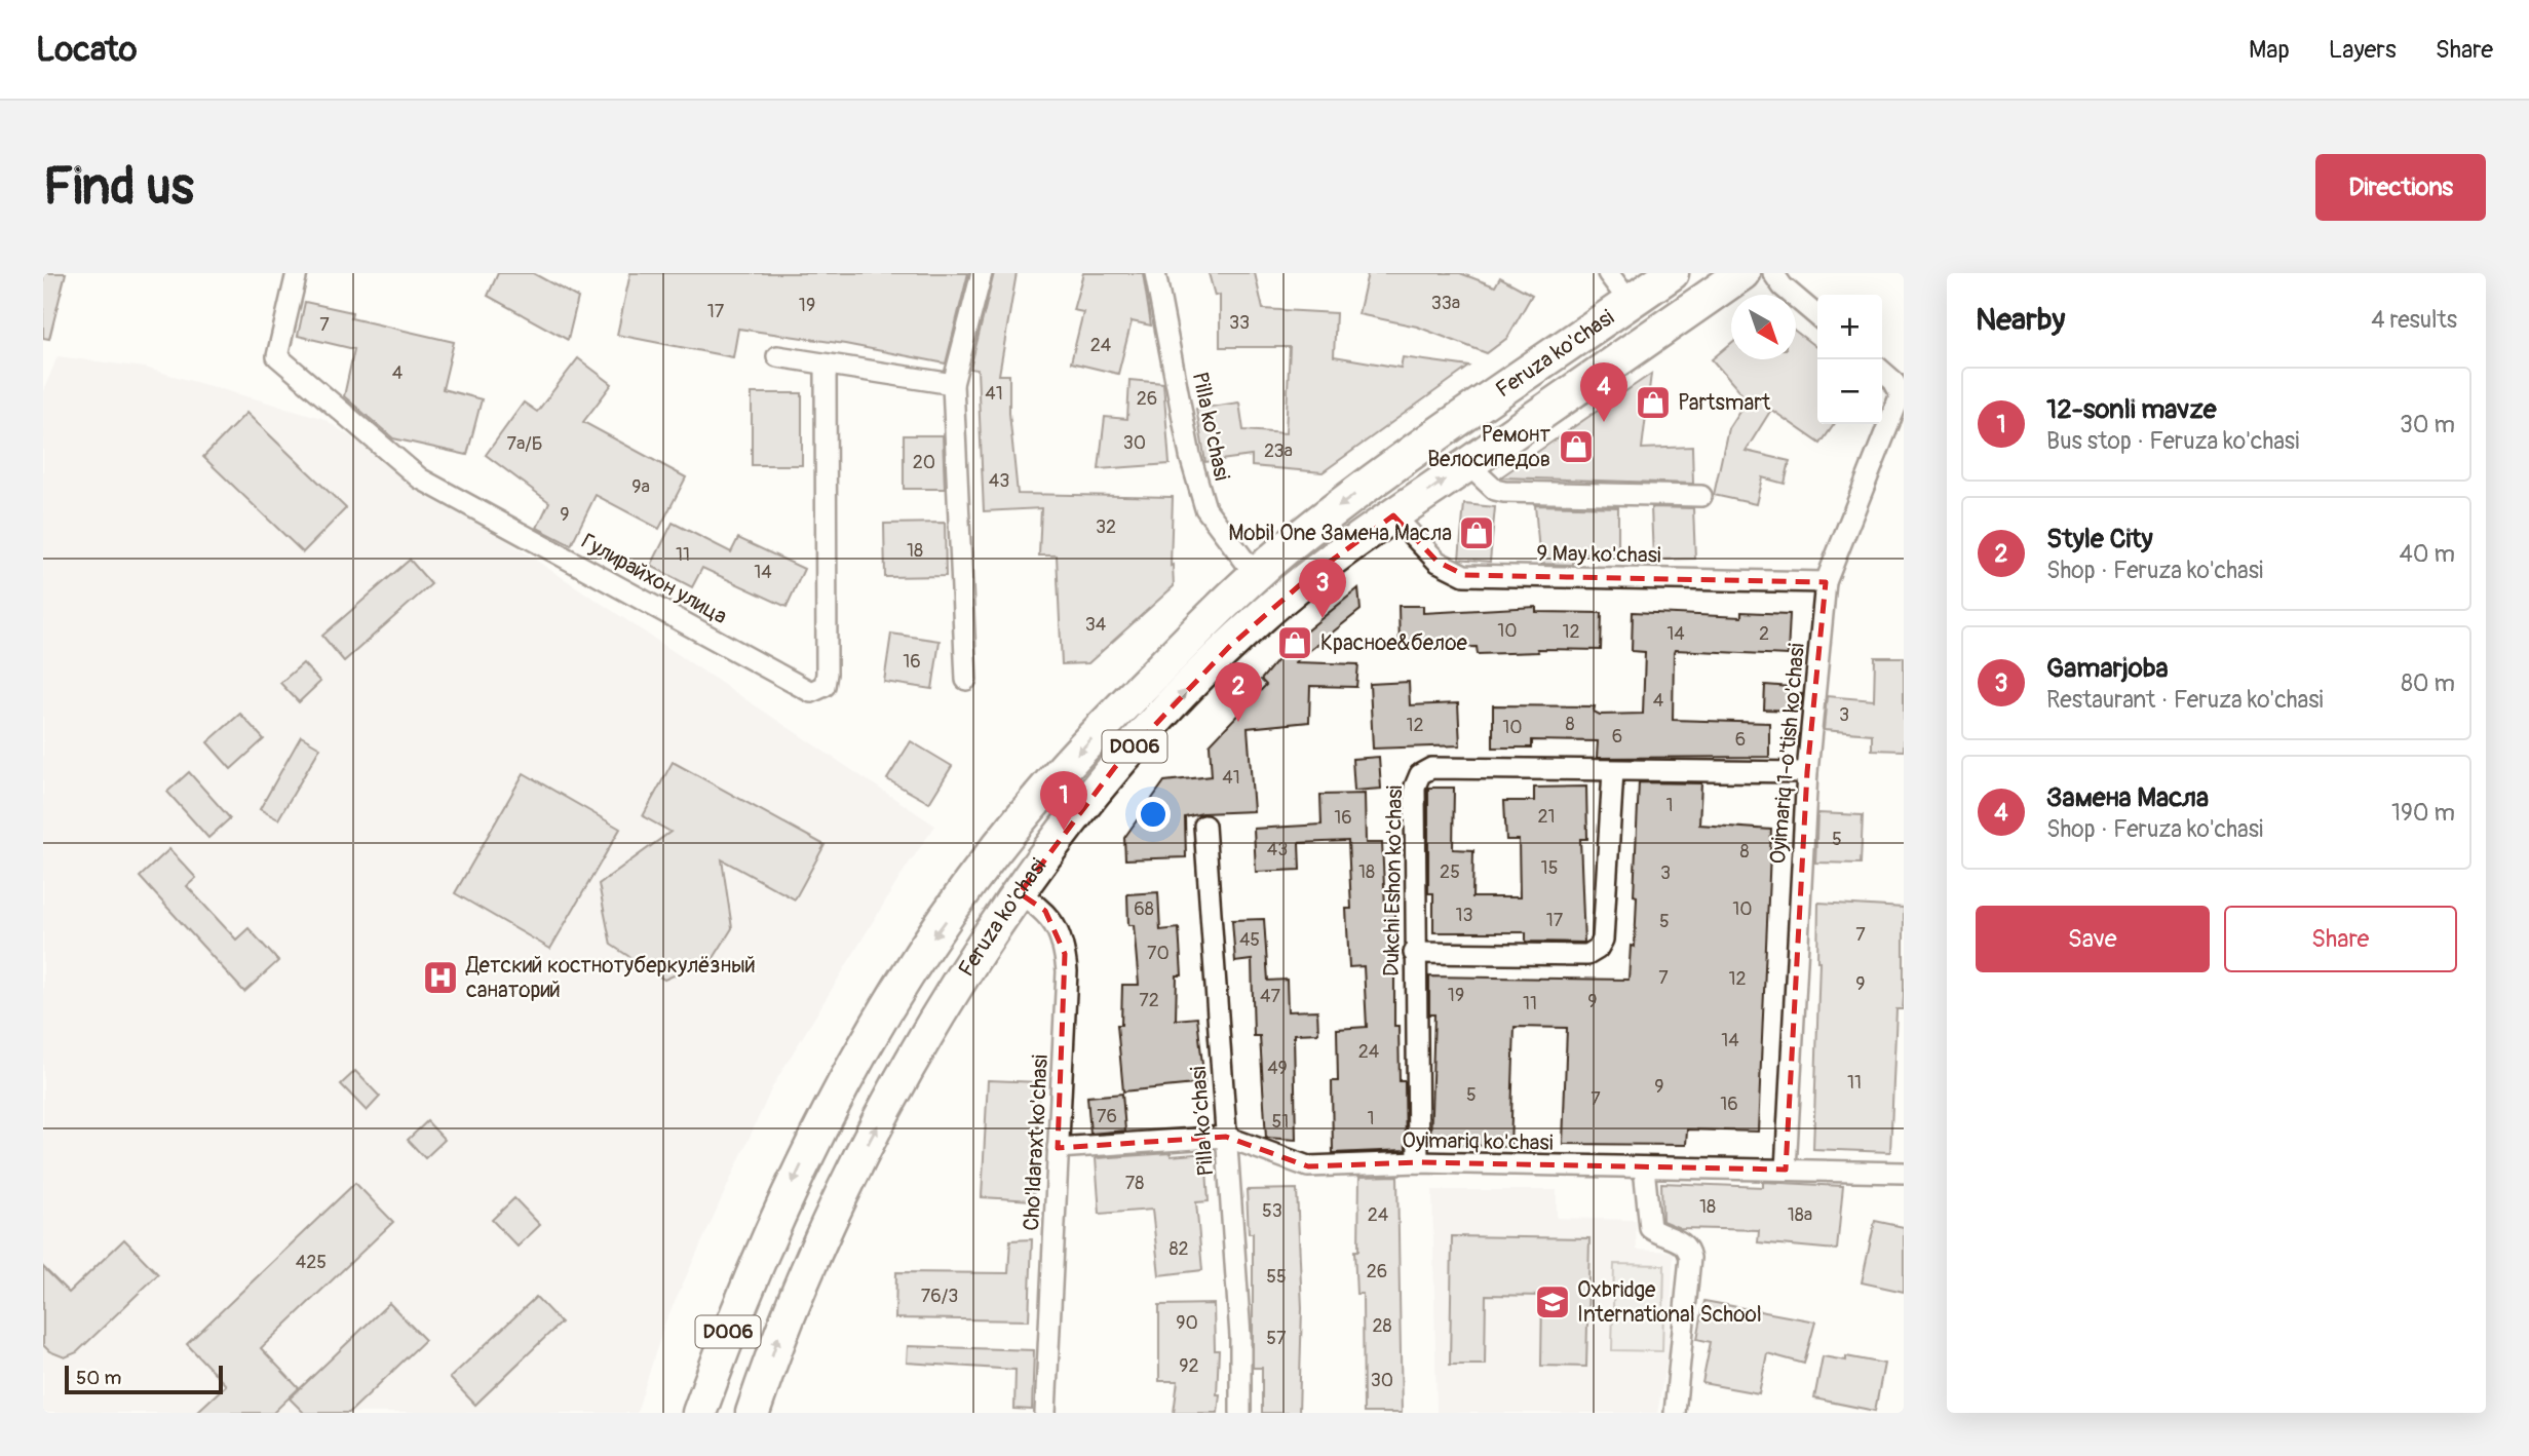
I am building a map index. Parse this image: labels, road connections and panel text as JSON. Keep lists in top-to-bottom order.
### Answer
{
  "streets": {
    "main road": ["Feruza ko'chasi", "D006"],
    "street": [
      "Pilla ko'chasi",
      "9 May ko'chasi",
      "Гулирайхон улица",
      "Oyimariq 1-o'tish ko'chasi",
      "Dukchi Eshon ko'chasi",
      "Pilla ko‘chasi",
      "Oyimariq ko'chasi",
      "Cho'ldaraxt ko'chasi"
    ]
  },
  "crossings": [
    ["Feruza ko'chasi", "Pilla ko'chasi"],
    ["Feruza ko'chasi", "9 May ko'chasi"],
    ["Feruza ko'chasi", "Cho'ldaraxt ko'chasi"],
    ["9 May ko'chasi", "Oyimariq 1-o'tish ko'chasi"],
    ["Oyimariq 1-o'tish ko'chasi", "Dukchi Eshon ko'chasi"],
    ["Oyimariq 1-o'tish ko'chasi", "Oyimariq ko'chasi"],
    ["Dukchi Eshon ko'chasi", "Oyimariq ko'chasi"],
    ["Pilla ko‘chasi", "Oyimariq ko'chasi"],
    ["Oyimariq ko'chasi", "Cho'ldaraxt ko'chasi"]
  ],
  "places": {
    "shop": [
      "Partsmart",
      "Ремонт Велосипедов",
      "Mobil One Замена Масла",
      "Красное&белое"
    ],
    "hospital": ["Детский костнотуберкулёзный санаторий"],
    "school or university": ["Oxbridge International School"]
  },
  "house_numbers": [
    "33a",
    "19",
    "17",
    "33",
    "7",
    "24",
    "4",
    "41",
    "26",
    "30",
    "7а/Б",
    "23a",
    "20",
    "43",
    "9a",
    "9",
    "32",
    "18",
    "11",
    "14",
    "34",
    "10",
    "12",
    "14",
    "2",
    "16",
    "4",
    "3",
    "8",
    "12",
    "10",
    "6",
    "6",
    "41",
    "1",
    "21",
    "16",
    "5",
    "43",
    "8",
    "15",
    "18",
    "25",
    "3",
    "68",
    "10",
    "13",
    "17",
    "5",
    "7",
    "45",
    "70",
    "7",
    "12",
    "9",
    "19",
    "47",
    "72",
    "9",
    "11",
    "14",
    "24",
    "49",
    "11",
    "9",
    "5",
    "7",
    "16",
    "76",
    "1",
    "51",
    "78",
    "18",
    "53",
    "24",
    "18a",
    "82",
    "425",
    "26",
    "55",
    "76/3",
    "90",
    "28",
    "57",
    "92",
    "30"
  ],
  "scale_bar": "50 m",
  "north": "bottom right",
  "page": {
    "header": "Locato",
    "nav": ["Map", "Layers", "Share"],
    "buttons": [
      "Directions",
      ["Save", "Share"]
    ],
    "title": "Find us",
    "heading": ["Nearby", "4 results"],
    "map_buttons": ["+", "−"],
    "pins": [
      "4",
      "3",
      "2",
      "1"
    ],
    "list": [
      {
        "mark": "1",
        "name": "12-sonli mavze",
        "note": "Bus stop · Feruza ko'chasi",
        "value": "30 m"
      },
      {
        "mark": "2",
        "name": "Style City",
        "note": "Shop · Feruza ko'chasi",
        "value": "40 m"
      },
      {
        "mark": "3",
        "name": "Gamarjoba",
        "note": "Restaurant · Feruza ko'chasi",
        "value": "80 m"
      },
      {
        "mark": "4",
        "name": "Замена Масла",
        "note": "Shop · Feruza ko'chasi",
        "value": "190 m"
      }
    ],
    "scale": "50 m"
  }
}
